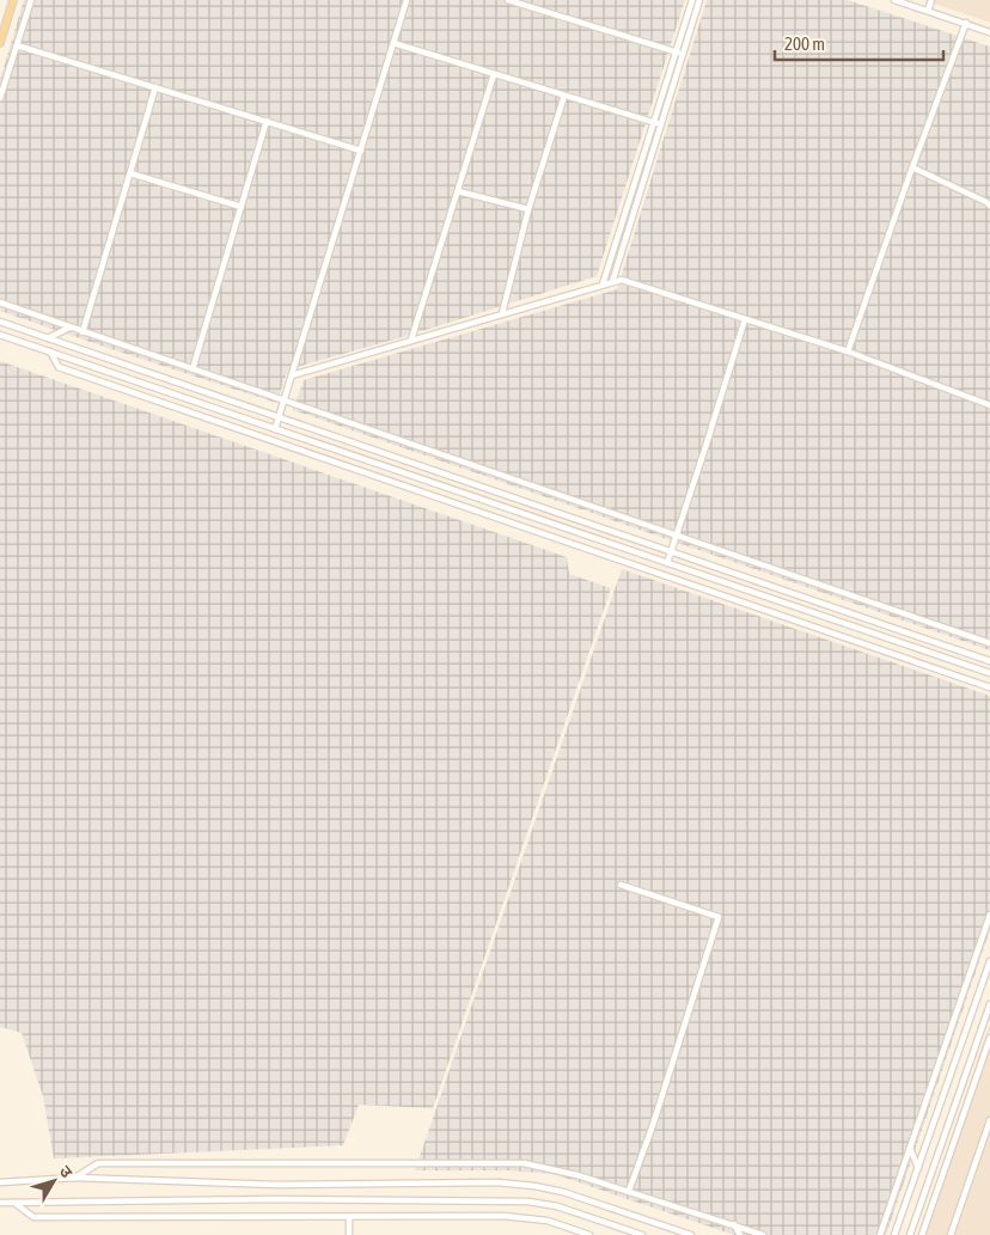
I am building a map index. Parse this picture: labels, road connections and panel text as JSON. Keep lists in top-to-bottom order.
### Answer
{
  "scale_bar": "200 m",
  "north": "top right"
}
